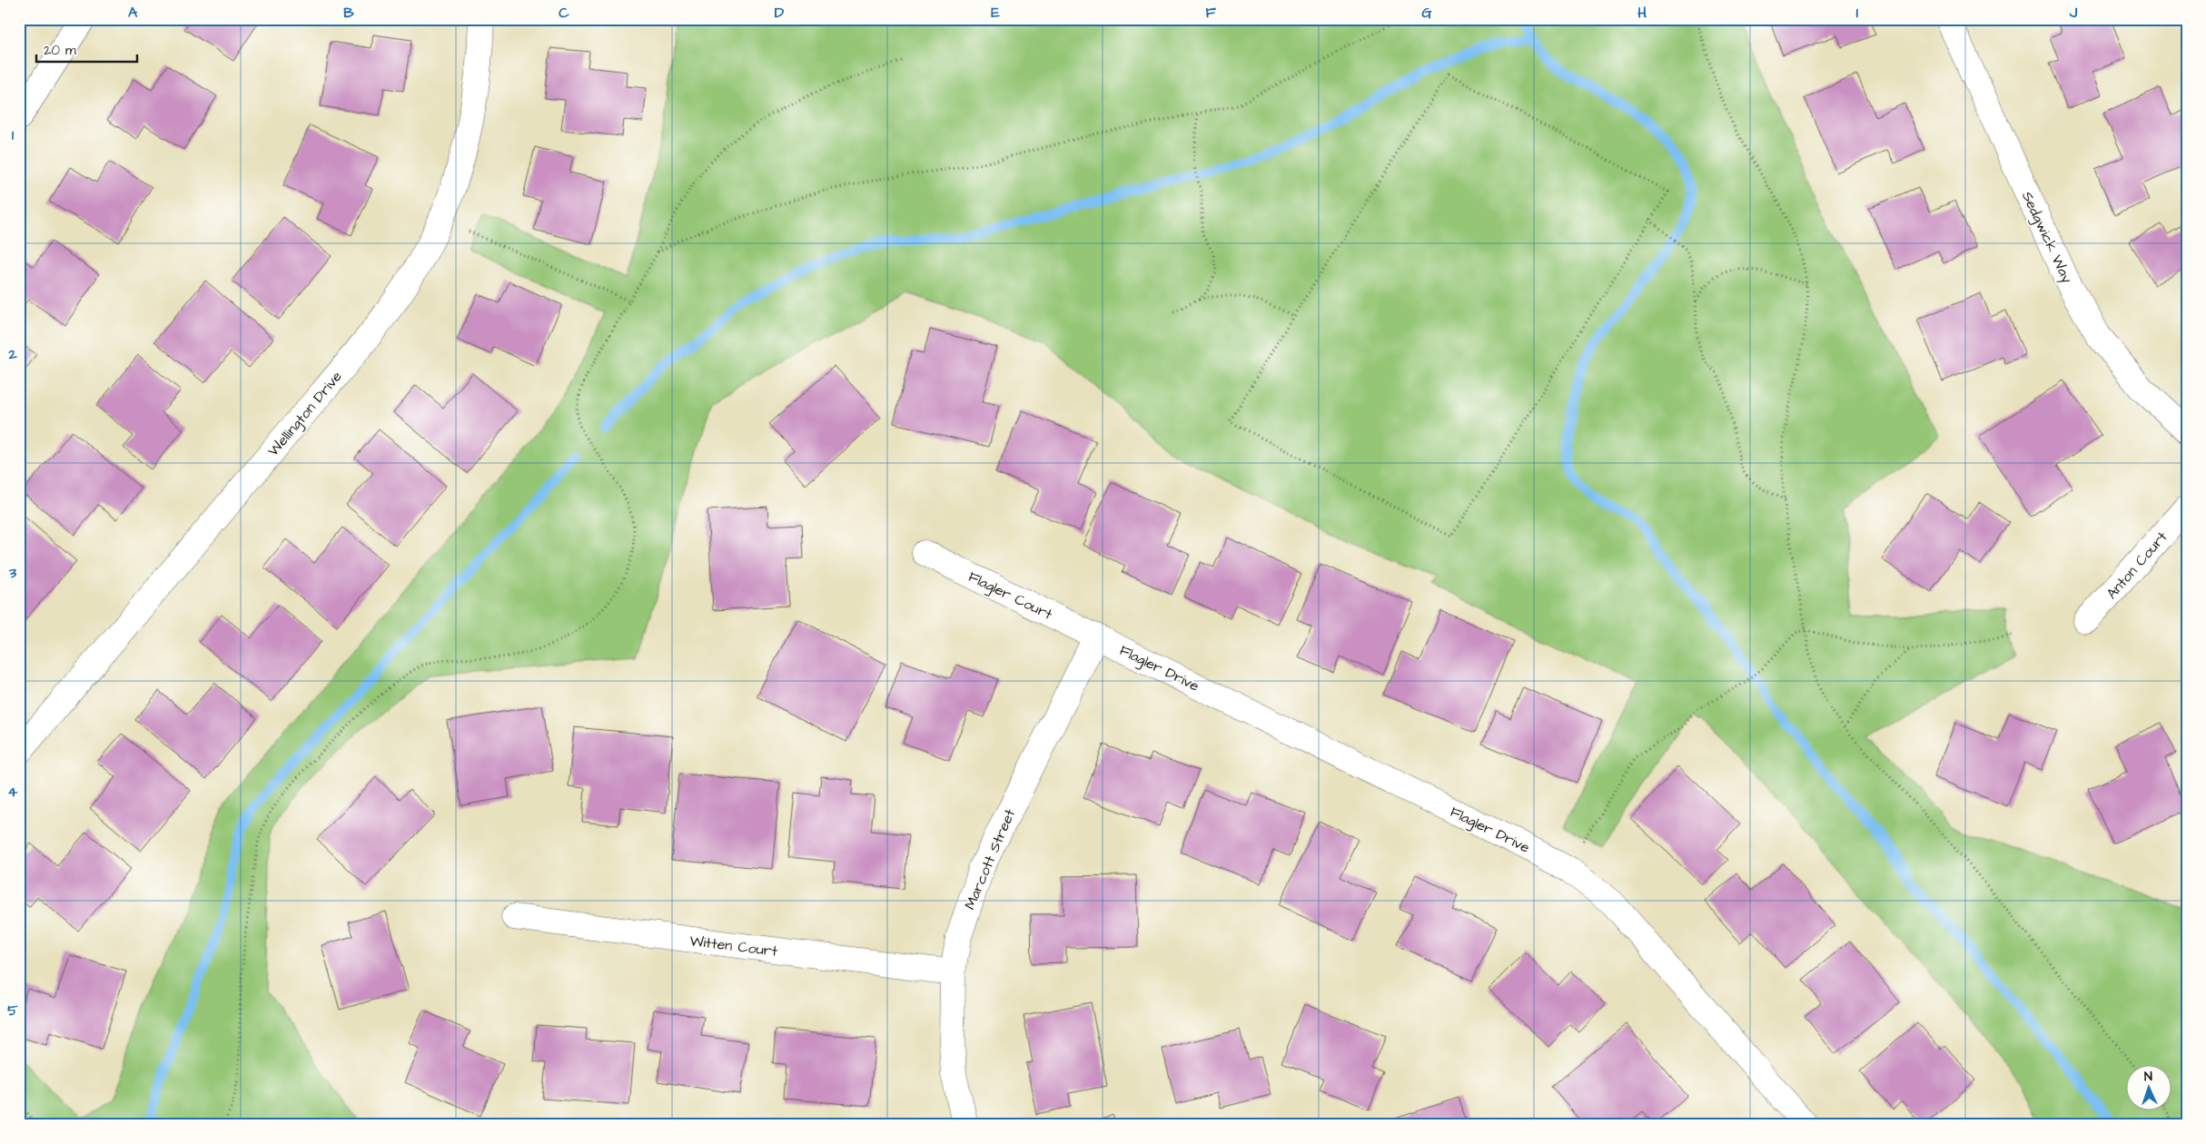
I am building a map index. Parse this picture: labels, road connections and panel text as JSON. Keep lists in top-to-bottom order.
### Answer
{
  "streets": {
    "street": [
      "Sedgwick Way",
      "Wellington Drive",
      "Anton Court",
      "Flagler Court",
      "Flagler Drive",
      "Marcott Street",
      "Witten Court"
    ]
  },
  "crossings": [
    ["Flagler Court", "Flagler Drive"],
    ["Flagler Court", "Marcott Street"],
    ["Flagler Drive", "Marcott Street"],
    ["Marcott Street", "Witten Court"]
  ],
  "scale_bar": "20 m",
  "north": "top",
  "grid": {
    "columns": [
      "A",
      "B",
      "C",
      "D",
      "E",
      "F",
      "G",
      "H",
      "I",
      "J"
    ],
    "rows": [
      "1",
      "2",
      "3",
      "4",
      "5"
    ]
  }
}
